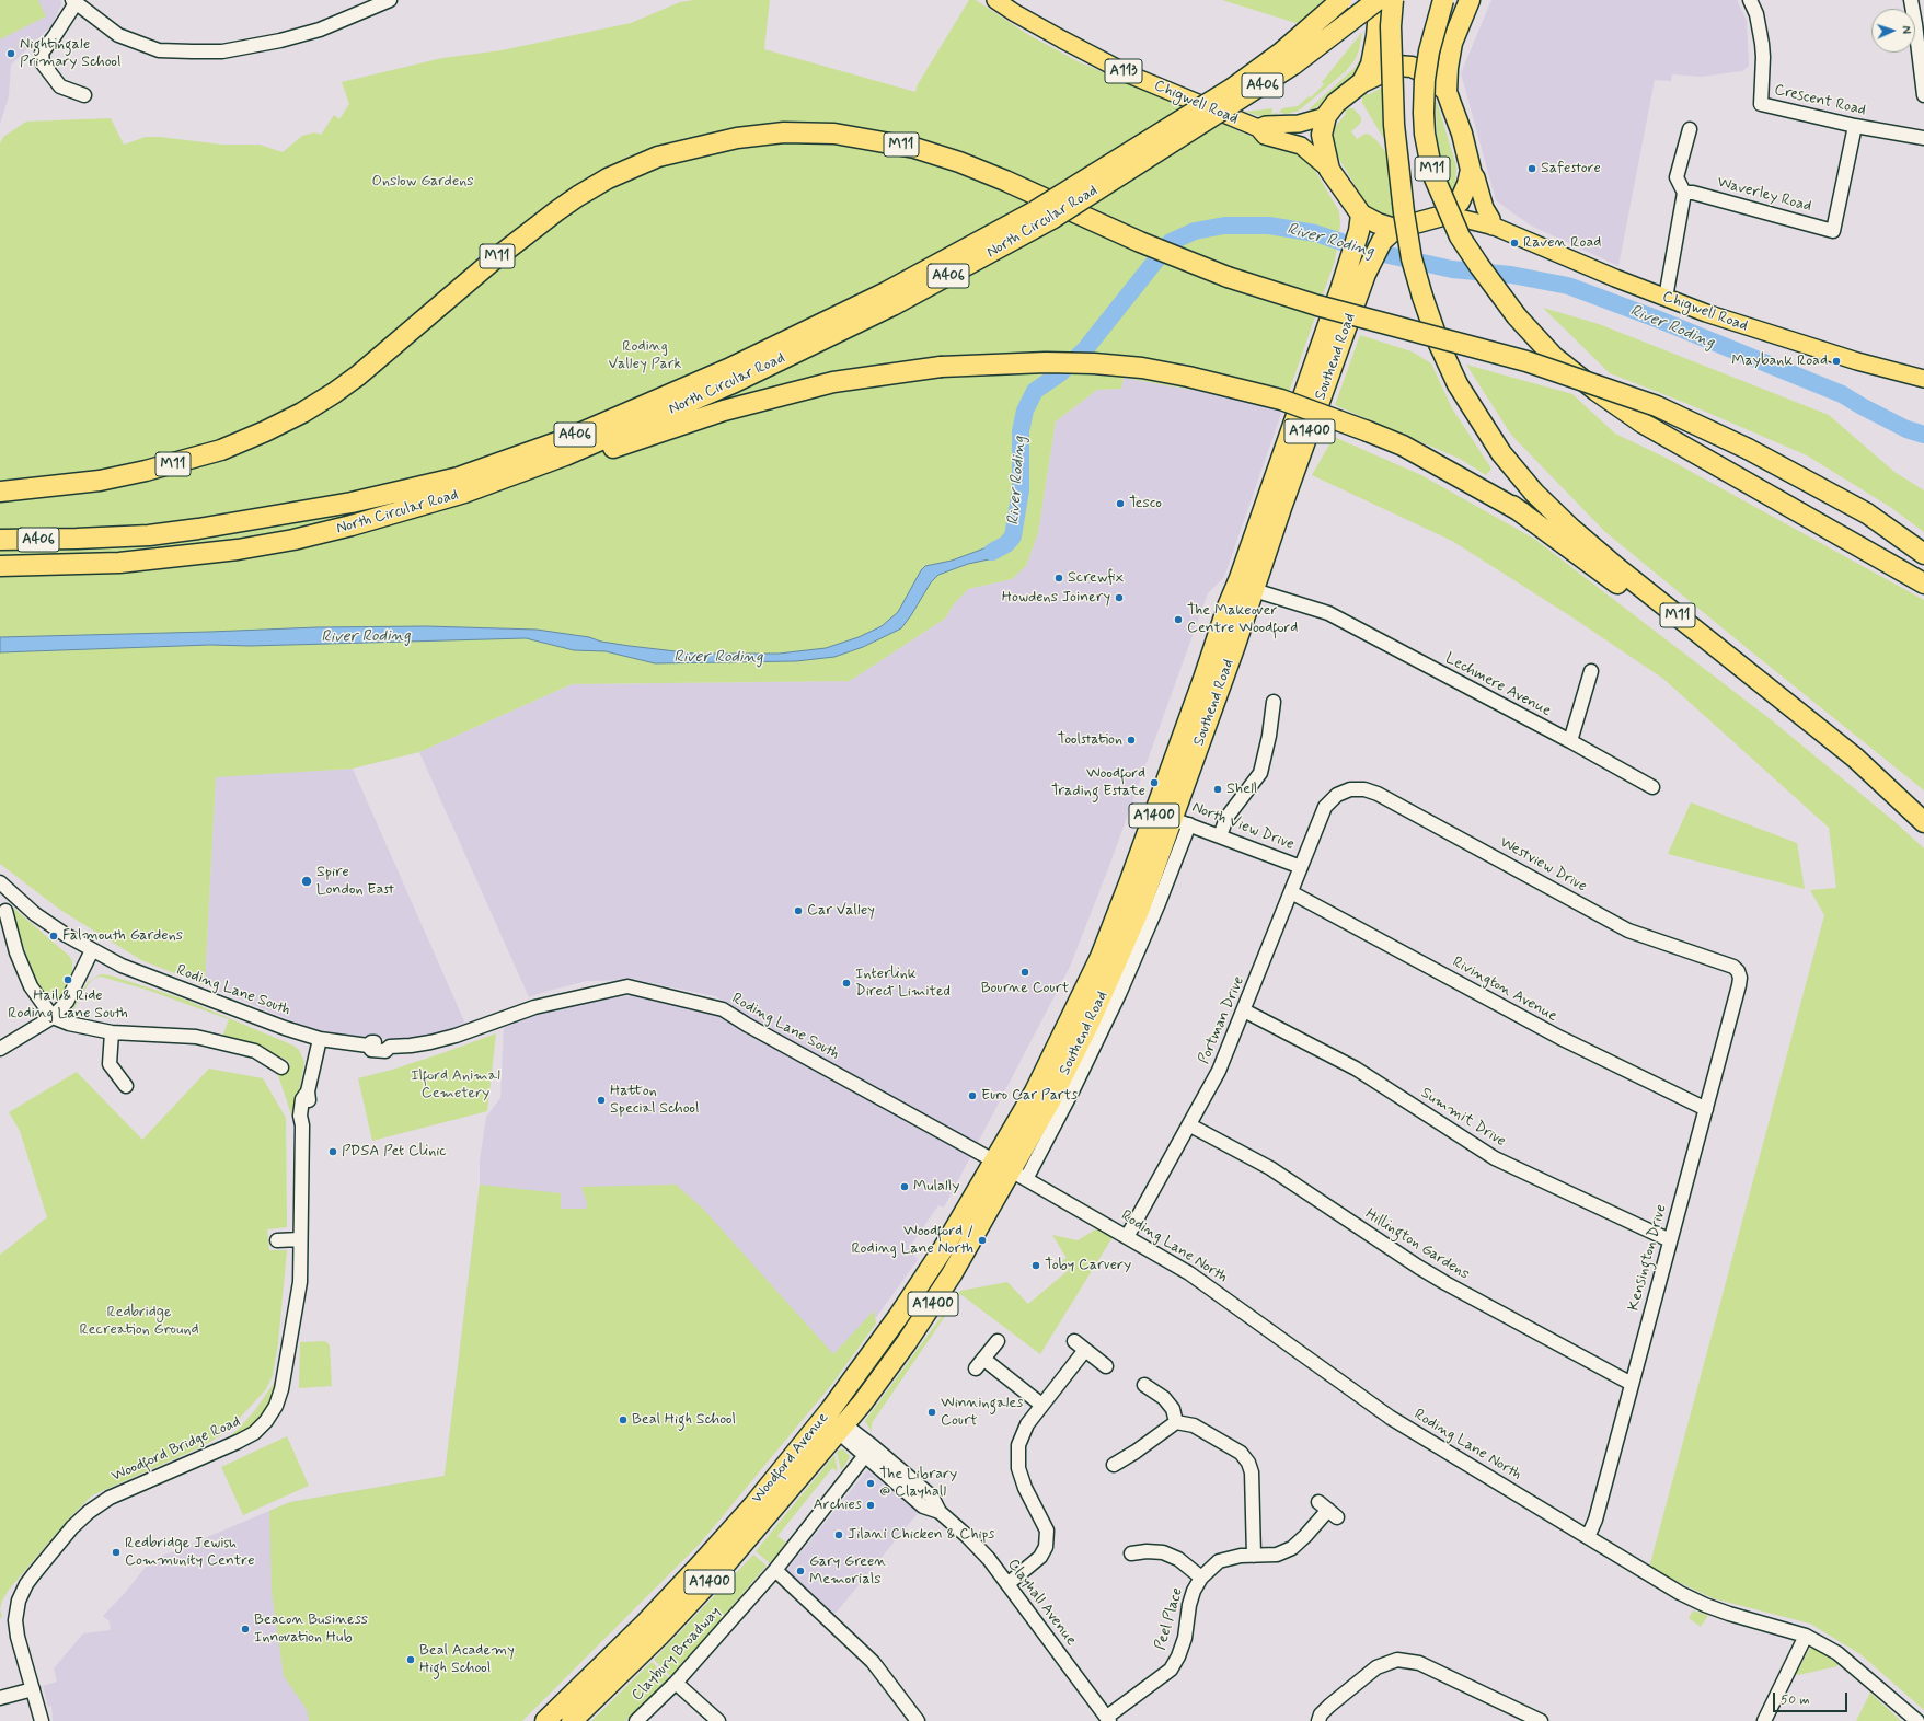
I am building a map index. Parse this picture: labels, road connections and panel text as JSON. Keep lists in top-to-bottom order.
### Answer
{
  "streets": {
    "highway": [
      "A113",
      "A406",
      "M11",
      "North Circular Road",
      "Southend Road",
      "A1400",
      "Woodford Avenue"
    ],
    "main road": ["Chigwell Road"],
    "street": [
      "Crescent Road",
      "Waverley Road",
      "Lechmere Avenue",
      "North View Drive",
      "Westview Drive",
      "Rivington Avenue",
      "Roding Lane South",
      "Portman Drive",
      "Summit Drive",
      "Hillington Gardens",
      "Roding Lane North",
      "Kensington Drive",
      "Woodford Bridge Road",
      "Clayhall Avenue",
      "Peel Place",
      "Claybury Broadway"
    ]
  },
  "crossings": [
    ["A113", "A406"],
    ["A113", "Chigwell Road"],
    ["A113", "Southend Road"],
    ["A406", "North Circular Road"],
    ["Crescent Road", "Waverley Road"],
    ["M11", "North Circular Road"],
    ["Southend Road", "Lechmere Avenue"],
    ["Southend Road", "North View Drive"],
    ["Southend Road", "Roding Lane South"],
    ["Southend Road", "Roding Lane North"],
    ["Southend Road", "Woodford Avenue"],
    ["North View Drive", "Portman Drive"],
    ["Westview Drive", "Portman Drive"],
    ["Westview Drive", "Kensington Drive"],
    ["Rivington Avenue", "Portman Drive"],
    ["Rivington Avenue", "Kensington Drive"],
    ["Roding Lane South", "Roding Lane North"],
    ["Roding Lane South", "Woodford Bridge Road"],
    ["Roding Lane South", "Woodford Avenue"],
    ["Portman Drive", "Summit Drive"],
    ["Portman Drive", "Hillington Gardens"],
    ["Portman Drive", "Roding Lane North"],
    ["Summit Drive", "Kensington Drive"],
    ["Hillington Gardens", "Kensington Drive"],
    ["Roding Lane North", "Kensington Drive"],
    ["Roding Lane North", "Woodford Avenue"],
    ["Woodford Avenue", "Clayhall Avenue"],
    ["Clayhall Avenue", "Peel Place"],
    ["Clayhall Avenue", "Claybury Broadway"]
  ],
  "water": ["River Roding"],
  "parks": [
    "Onslow Gardens",
    "Roding Valley Park",
    "Ilford Animal Cemetery",
    "Redbridge Recreation Ground"
  ],
  "places": [
    "Nightingale Primary School",
    "Safestore",
    "Raven Road",
    "Maybank Road",
    "Tesco",
    "Screwfix",
    "Howdens Joinery",
    "The Makeover Centre Woodford",
    "Toolstation",
    "Woodford Trading Estate",
    "Shell",
    "Spire London East",
    "Car Valley",
    "Falmouth Gardens",
    "Bourne Court",
    "Hail & Ride Roding Lane South",
    "Interlink Direct Limited",
    "Euro Car Parts",
    "Hatton Special School",
    "PDSA Pet Clinic",
    "Mulally",
    "Woodford / Roding Lane North",
    "Toby Carvery",
    "Winningales Court",
    "Beal High School",
    "The Library @ Clayhall",
    "Archies",
    "Jilani Chicken & Chips",
    "Redbridge Jewish Community Centre",
    "Gary Green Memorials",
    "Beacon Business Innovation Hub",
    "Beal Academy High School"
  ],
  "scale_bar": "50 m",
  "north": "right"
}
